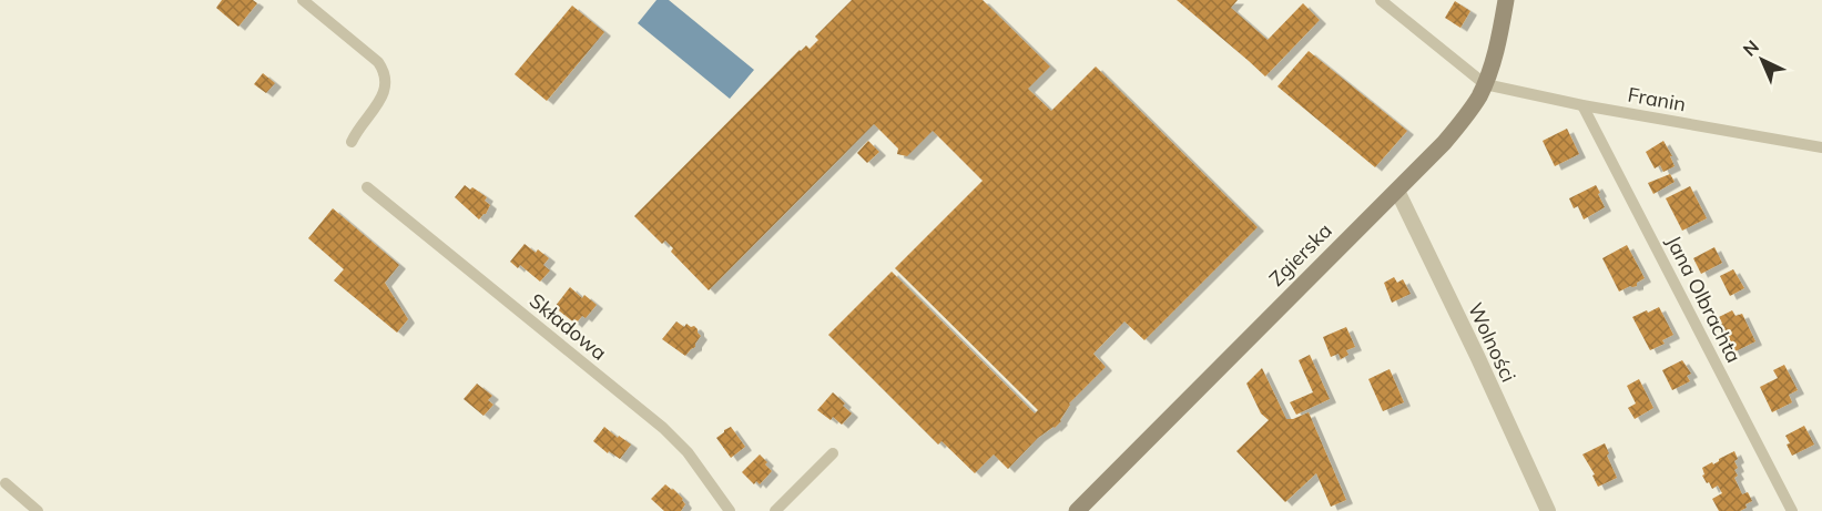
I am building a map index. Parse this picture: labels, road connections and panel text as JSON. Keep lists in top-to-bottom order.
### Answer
{
  "streets": {
    "main road": ["Zgierska"],
    "street": [
      "Franin",
      "Jana Olbrachta",
      "Składowa",
      "Wolności"
    ]
  },
  "crossings": [
    ["Franin", "Zgierska"],
    ["Franin", "Jana Olbrachta"],
    ["Zgierska", "Wolności"]
  ],
  "north": "top left"
}
